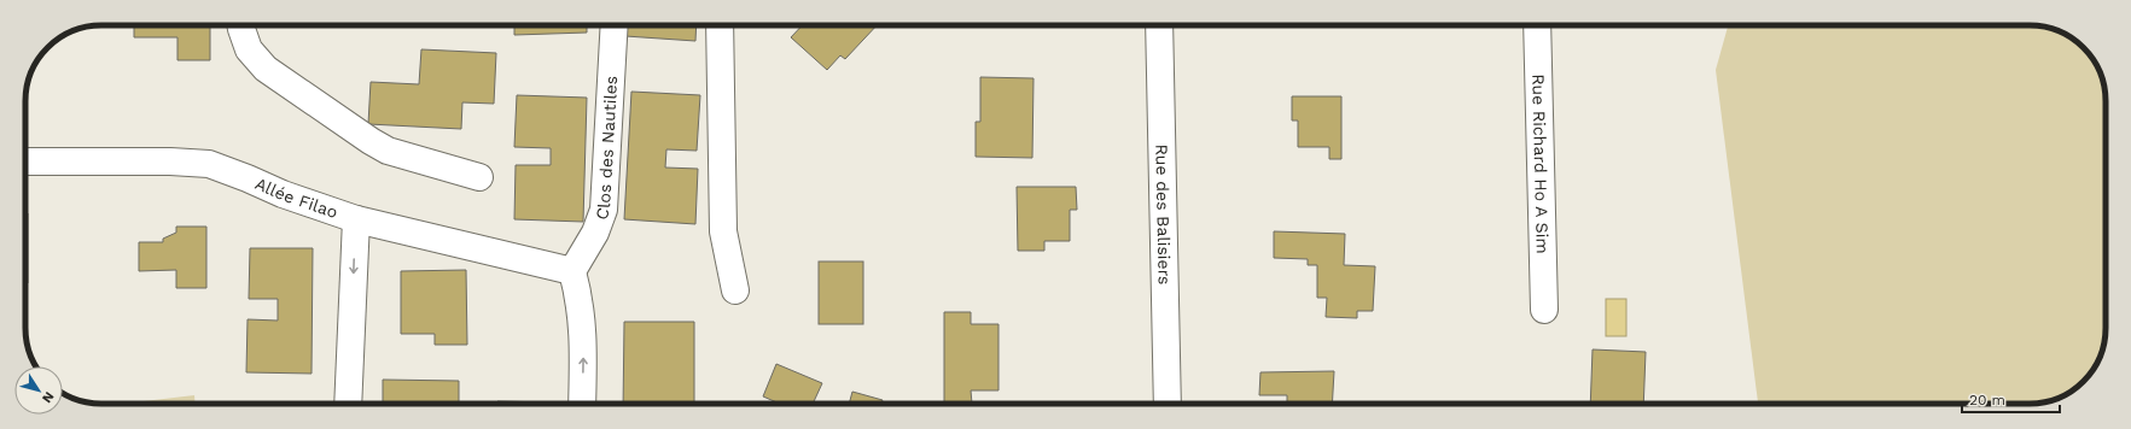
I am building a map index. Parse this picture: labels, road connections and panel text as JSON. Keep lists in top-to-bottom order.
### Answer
{
  "streets": {
    "street": [
      "Clos des Nautiles",
      "Rue Richard Ho A Sim",
      "Allée Filao",
      "Rue des Balisiers"
    ]
  },
  "crossings": [
    ["Clos des Nautiles", "Allée Filao"]
  ],
  "scale_bar": "20 m",
  "north": "bottom right"
}
